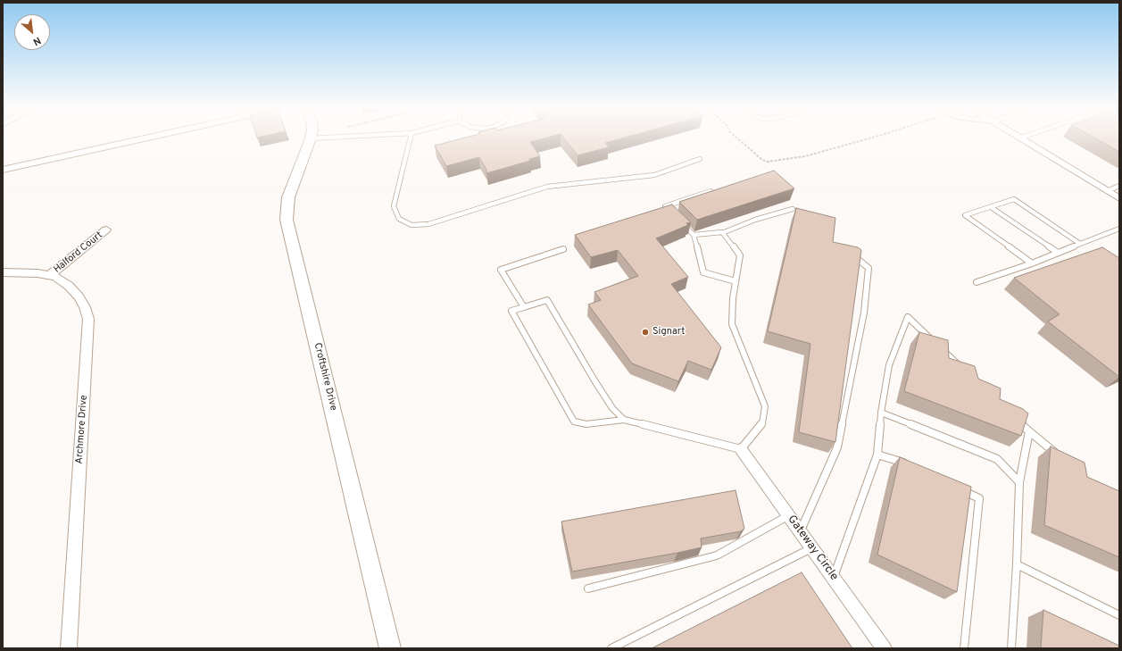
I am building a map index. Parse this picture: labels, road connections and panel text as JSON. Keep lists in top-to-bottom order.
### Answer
{
  "streets": {
    "street": [
      "Halford Court",
      "Croftshire Drive",
      "Archmore Drive",
      "Gateway Circle"
    ]
  },
  "crossings": [
    ["Halford Court", "Archmore Drive"]
  ],
  "places": ["Signart"],
  "north": "bottom right"
}
